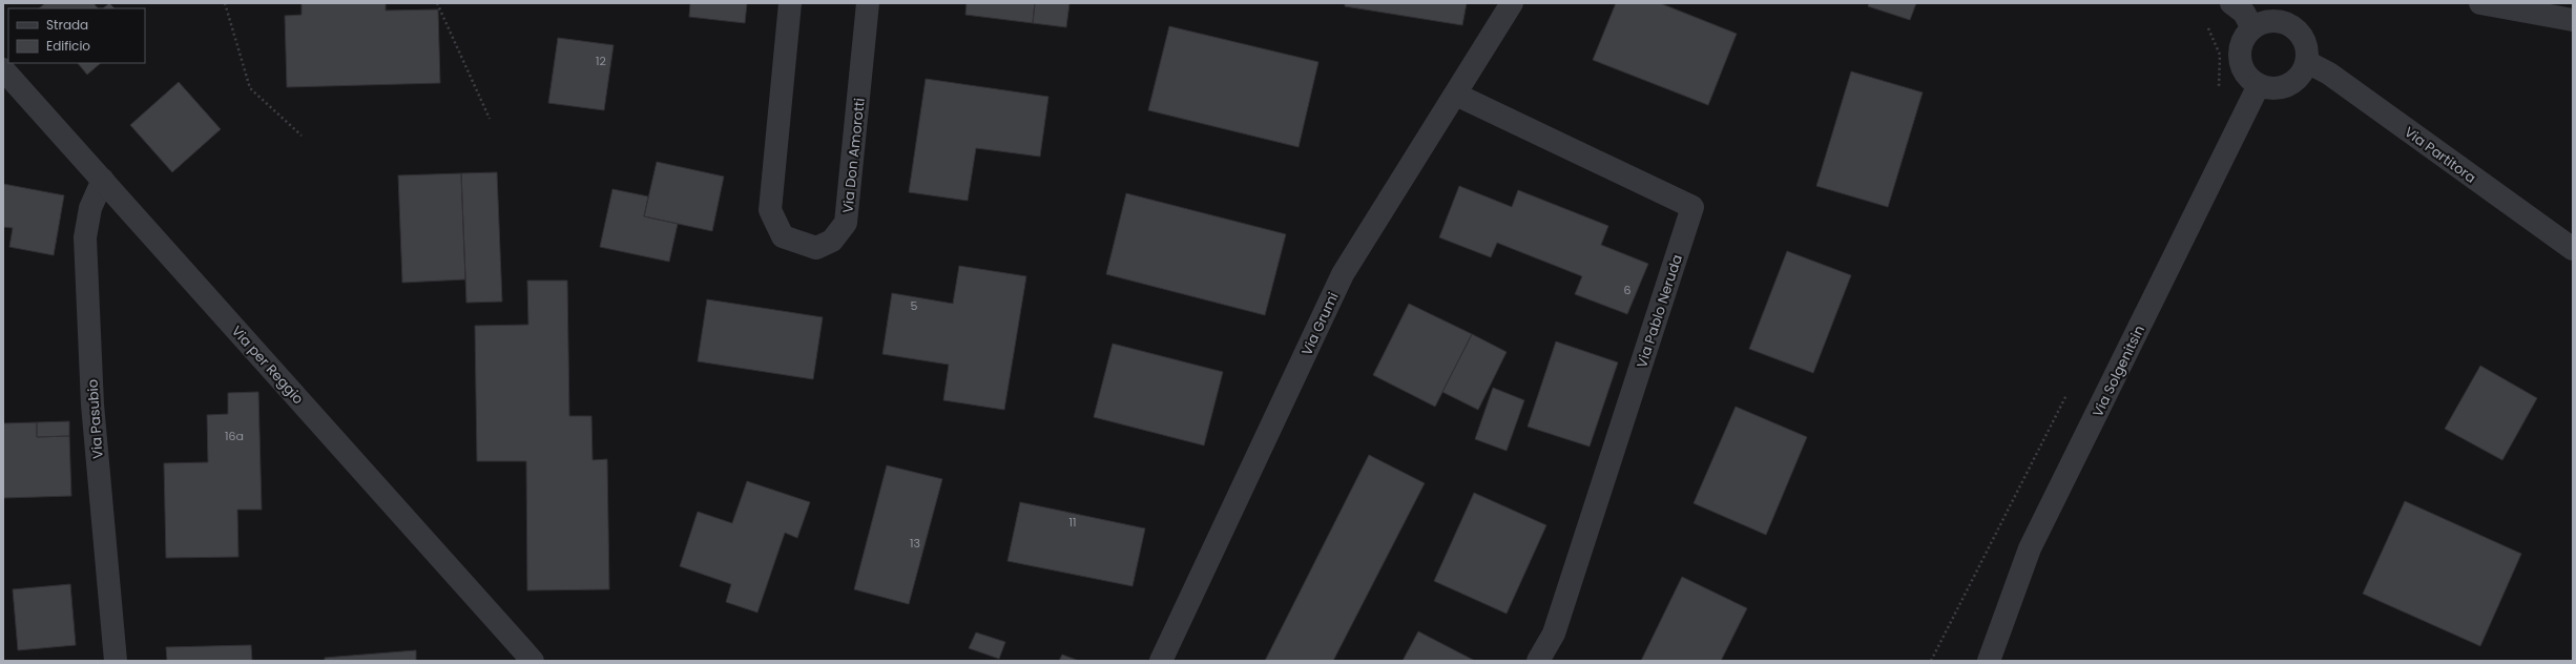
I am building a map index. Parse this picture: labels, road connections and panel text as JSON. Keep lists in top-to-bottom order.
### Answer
{
  "streets": {
    "street": [
      "Via Partitora",
      "Via Don Amorotti",
      "Via Pablo Neruda",
      "Via Grumi",
      "Via per Reggio",
      "Via Solgenitsin",
      "Via Pasubio"
    ]
  },
  "crossings": [
    ["Via Partitora", "Via Solgenitsin"],
    ["Via Pablo Neruda", "Via Grumi"],
    ["Via per Reggio", "Via Pasubio"]
  ],
  "house_numbers": [
    "12",
    "6",
    "5",
    "16a",
    "11",
    "13"
  ],
  "legend": ["Strada", "Edificio"]
}
